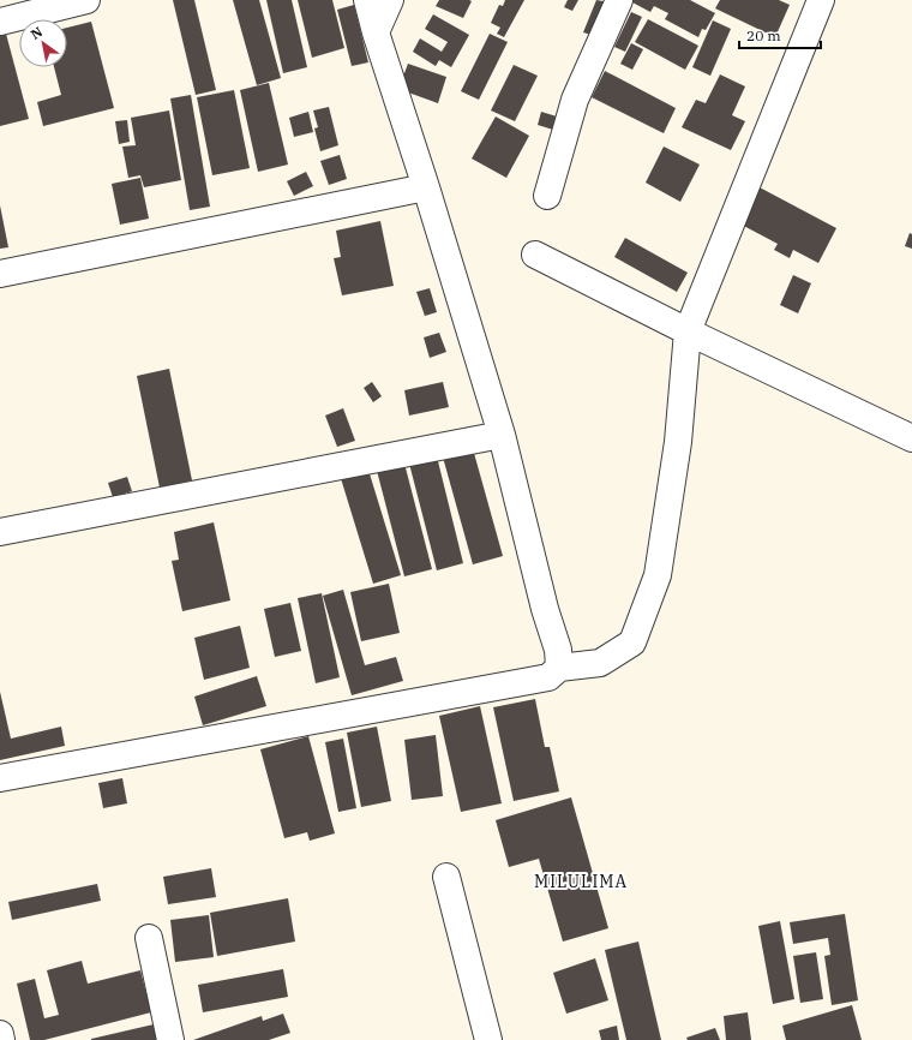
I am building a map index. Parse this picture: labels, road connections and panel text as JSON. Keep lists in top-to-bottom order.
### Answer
{
  "districts": ["MILULIMA"],
  "scale_bar": "20 m",
  "north": "top left"
}
